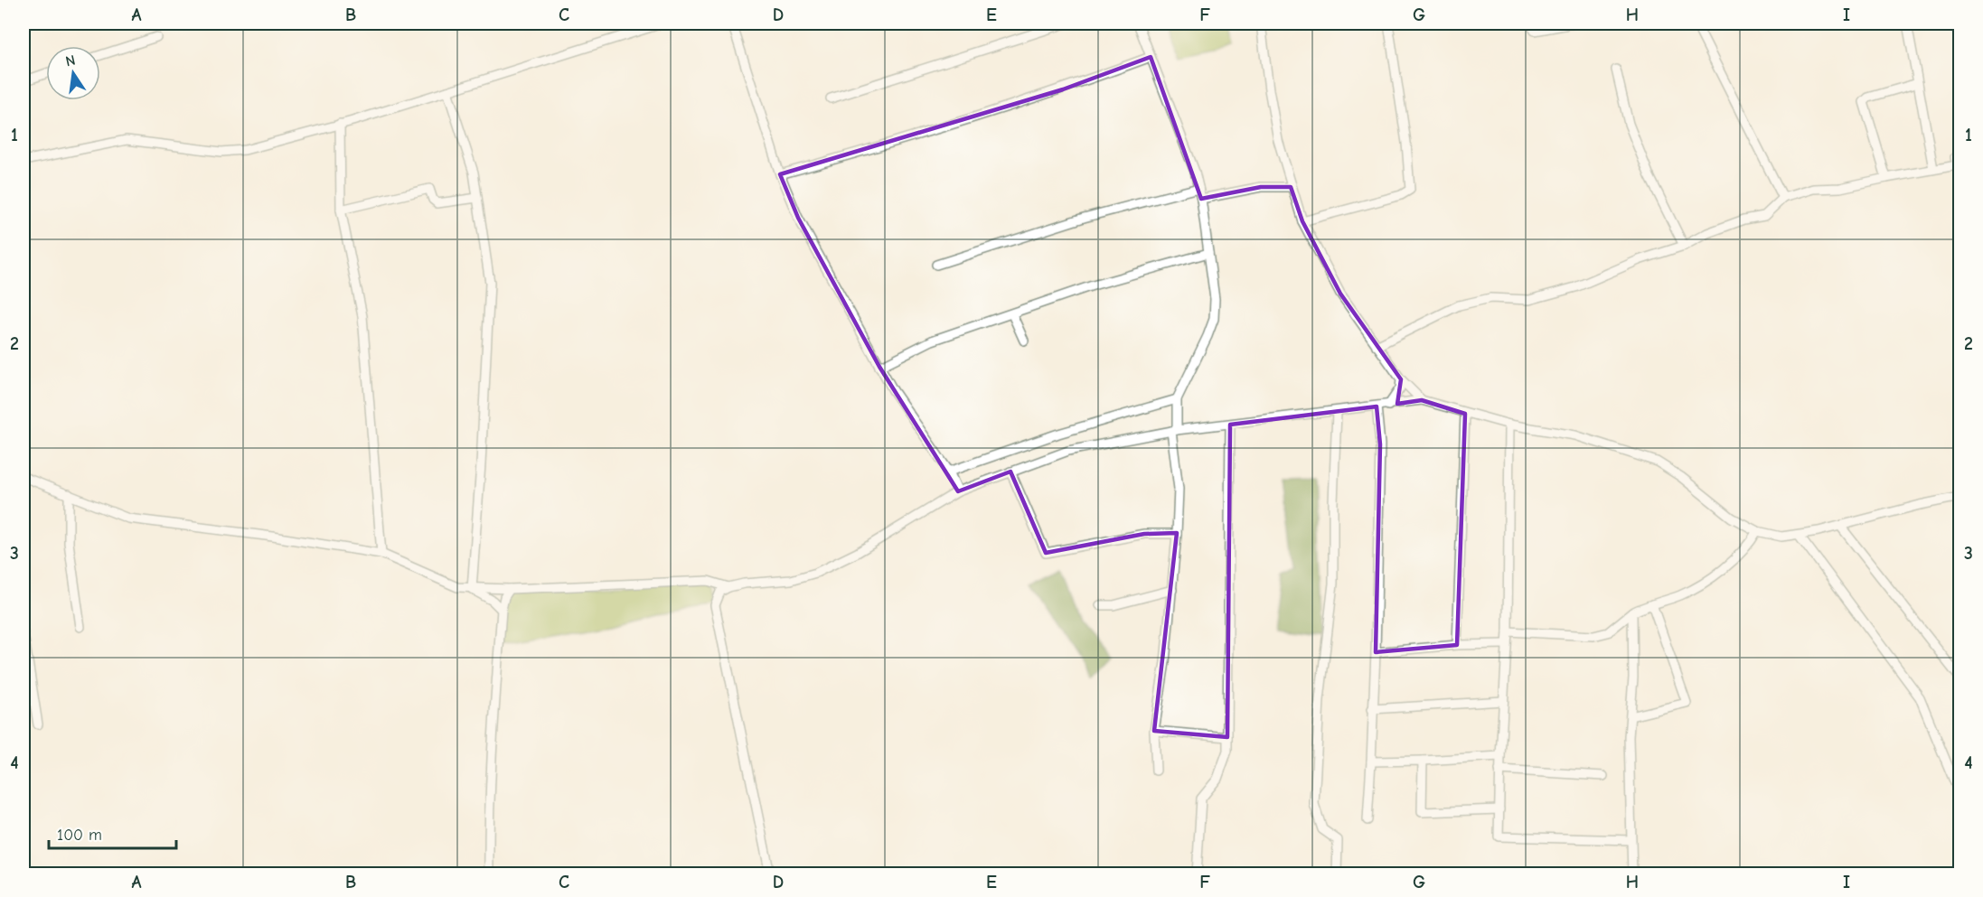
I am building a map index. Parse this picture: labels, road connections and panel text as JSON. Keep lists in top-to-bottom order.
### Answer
{
  "scale_bar": "100 m",
  "north": "top",
  "grid": {
    "columns": [
      "A",
      "B",
      "C",
      "D",
      "E",
      "F",
      "G",
      "H",
      "I"
    ],
    "rows": [
      "1",
      "2",
      "3",
      "4"
    ]
  }
}
